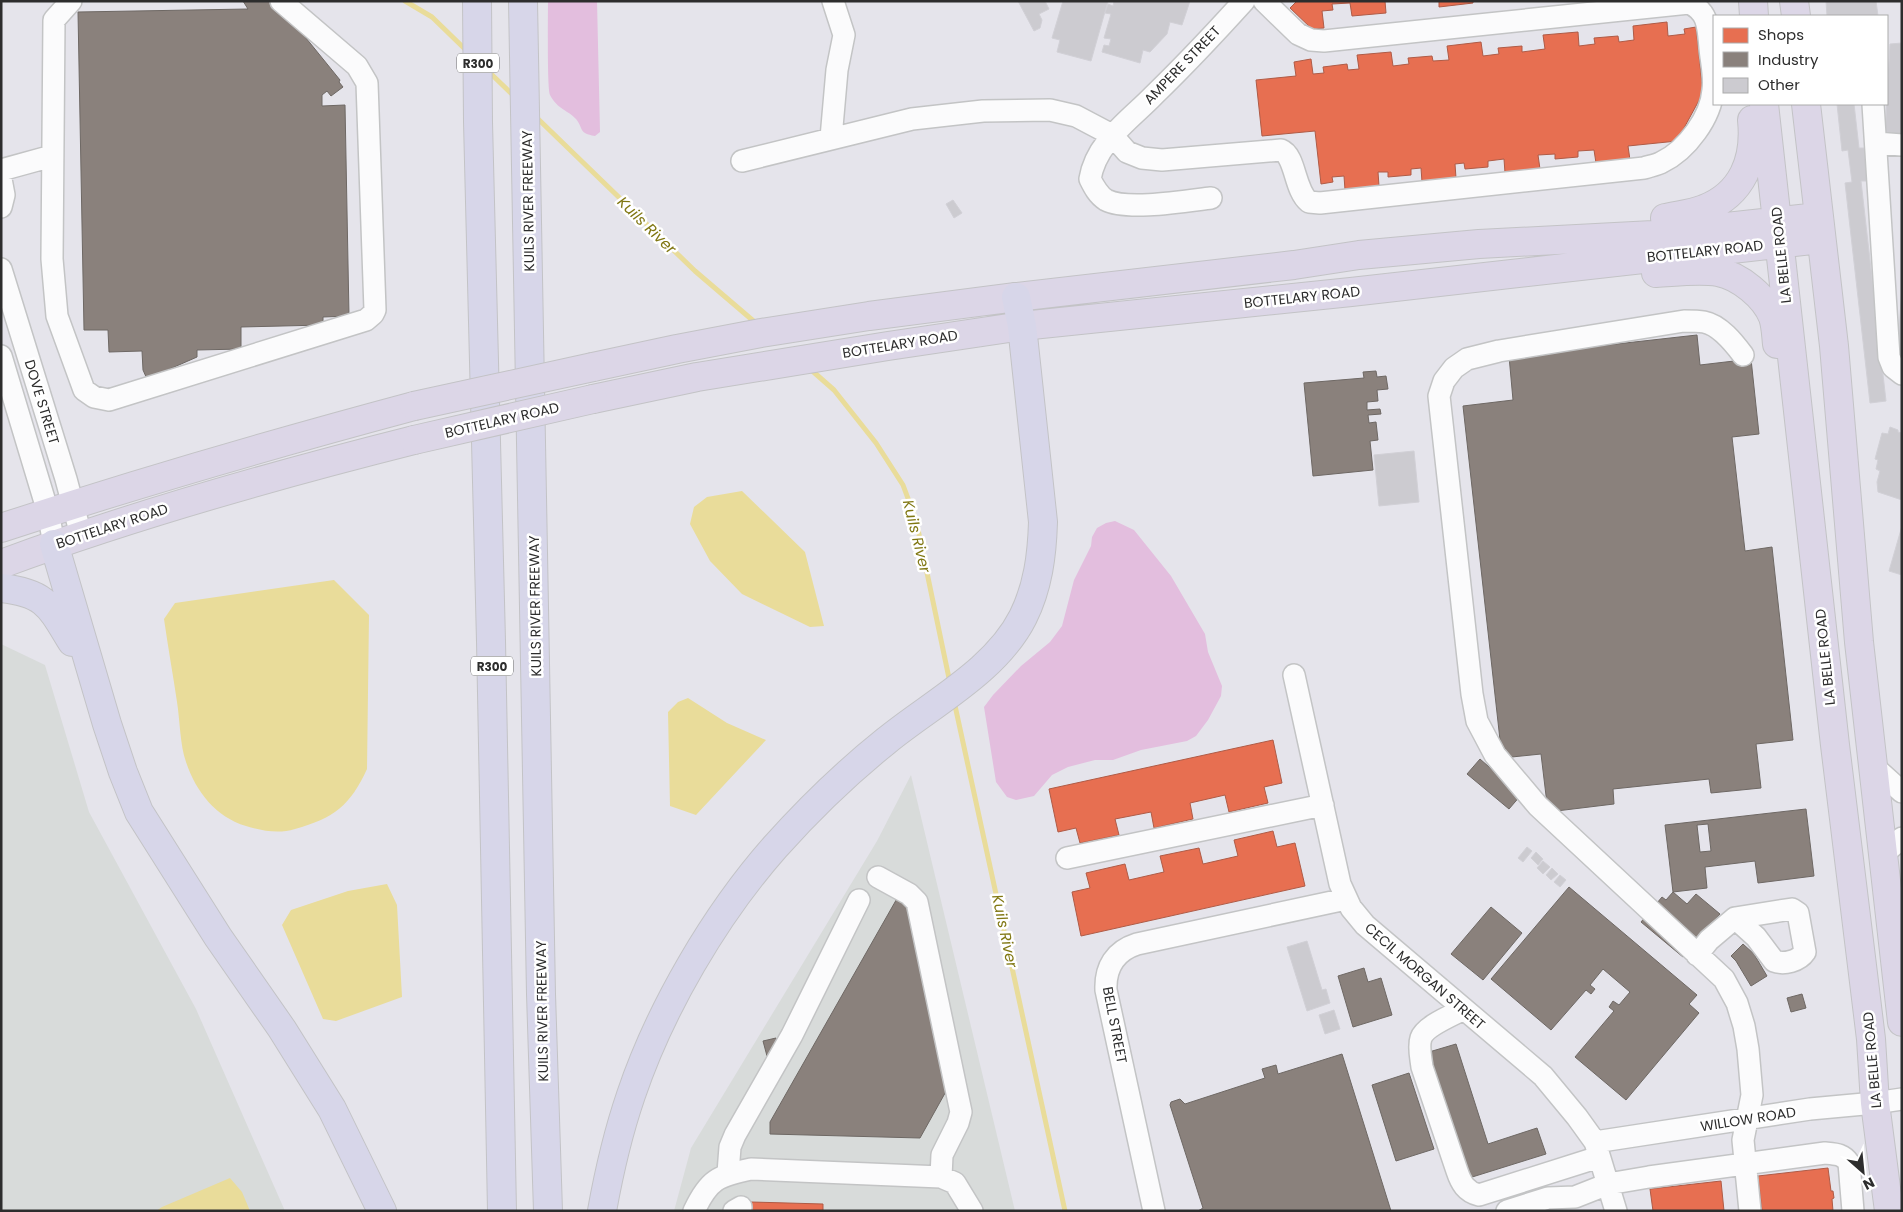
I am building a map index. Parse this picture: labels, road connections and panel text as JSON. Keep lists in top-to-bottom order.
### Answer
{
  "streets": {
    "highway": ["R300", "KUILS RIVER FREEWAY"],
    "main road": ["BOTTELARY ROAD", "LA BELLE ROAD"],
    "street": [
      "AMPERE STREET",
      "DOVE STREET",
      "CECIL MORGAN STREET",
      "BELL STREET",
      "WILLOW ROAD"
    ]
  },
  "crossings": [
    ["BOTTELARY ROAD", "LA BELLE ROAD"],
    ["BOTTELARY ROAD", "DOVE STREET"],
    ["LA BELLE ROAD", "WILLOW ROAD"],
    ["CECIL MORGAN STREET", "BELL STREET"],
    ["CECIL MORGAN STREET", "WILLOW ROAD"]
  ],
  "water": ["Kuils River"],
  "legend": ["Shops", "Industry", "Other"],
  "north": "bottom right"
}
